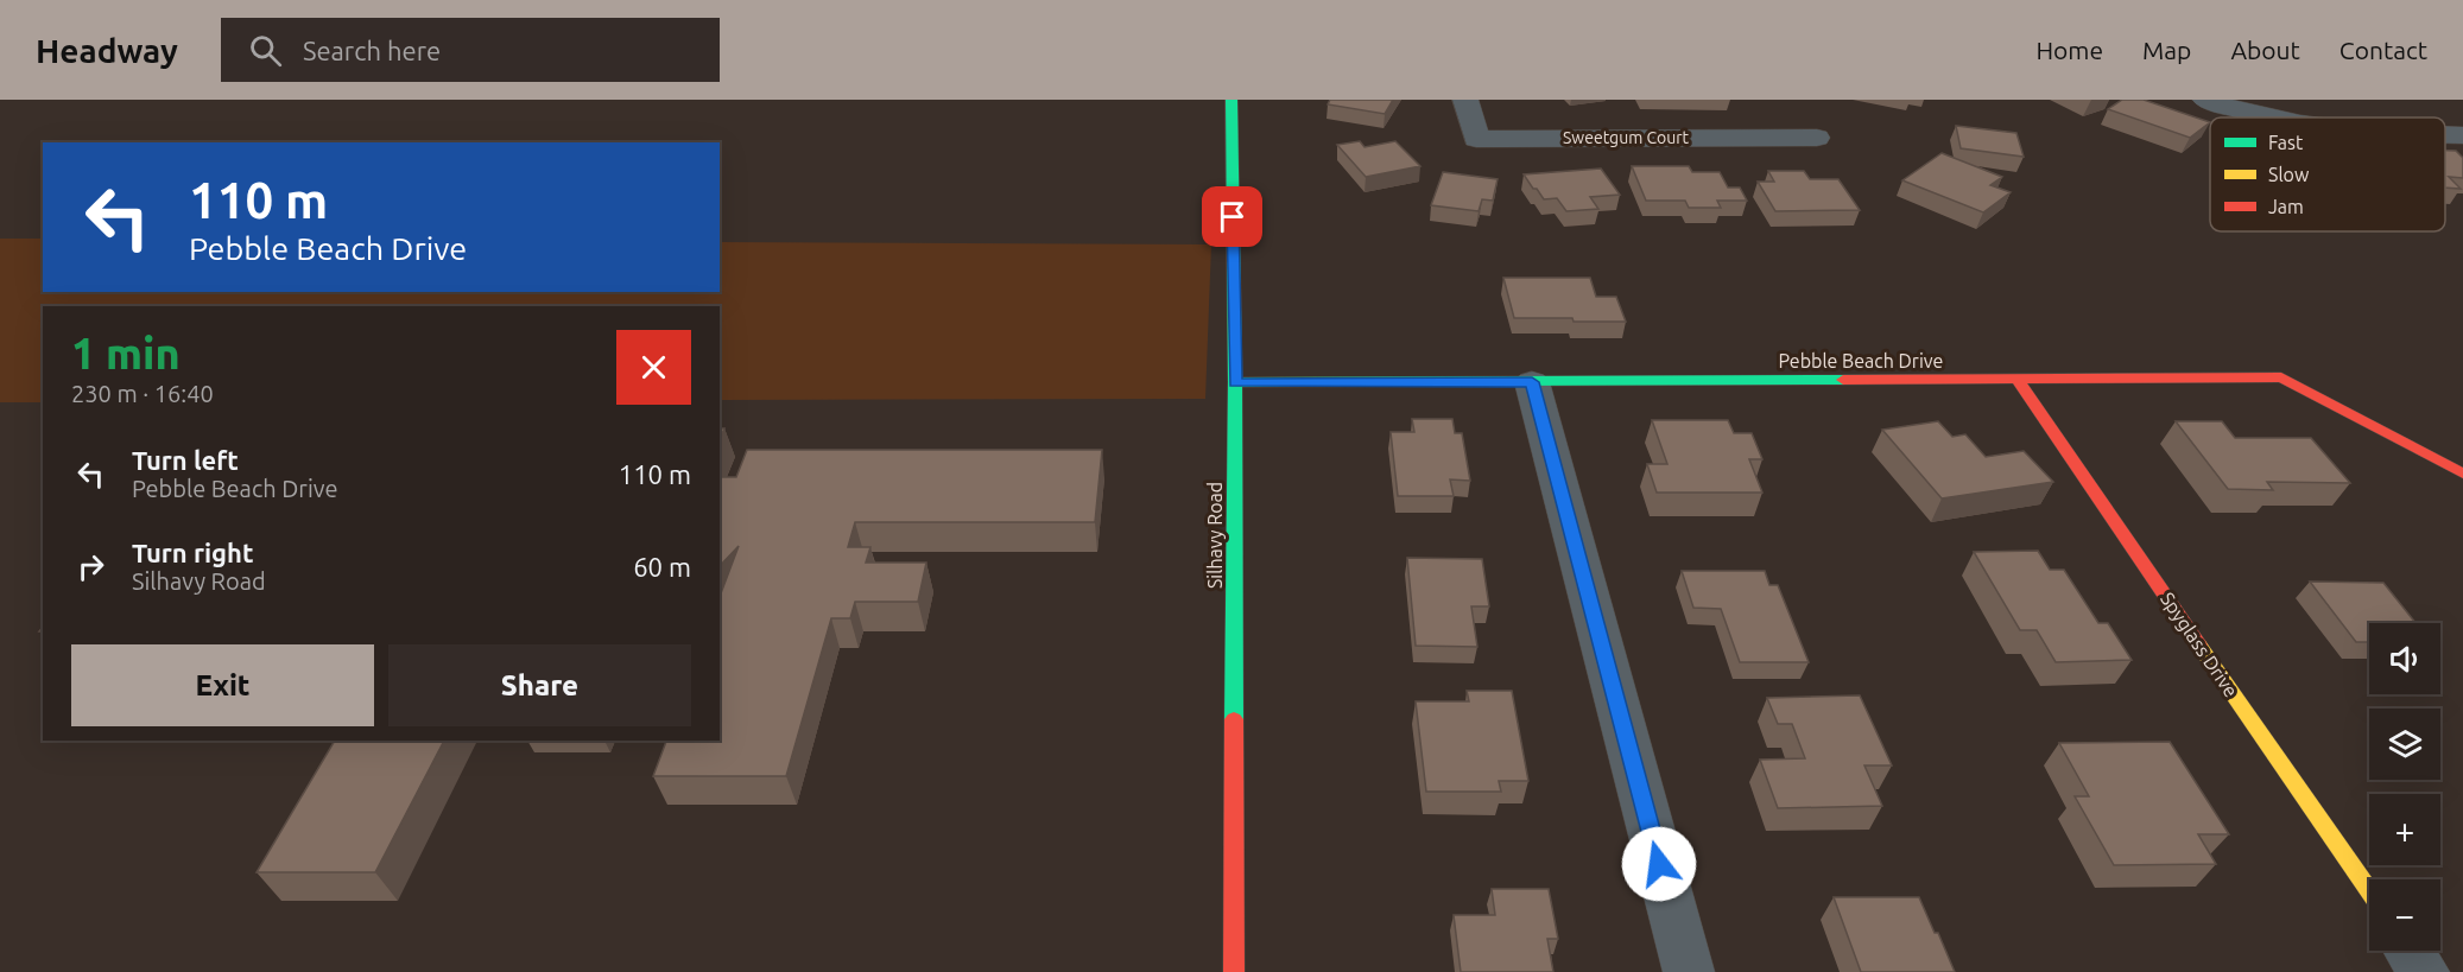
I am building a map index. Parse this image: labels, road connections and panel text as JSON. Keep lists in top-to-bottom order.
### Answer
{
  "streets": {
    "street": [
      "Sweetgum Court",
      "Pebble Beach Drive",
      "Silhavy Road",
      "Spyglass Drive"
    ]
  },
  "crossings": [
    ["Pebble Beach Drive", "Silhavy Road"],
    ["Pebble Beach Drive", "Spyglass Drive"]
  ],
  "legend": ["Fast", "Slow", "Jam"],
  "page": {
    "header": "Headway",
    "search": "Search here",
    "nav": [
      "Home",
      "Map",
      "About",
      "Contact"
    ],
    "turn": ["110 m", "Pebble Beach Drive"],
    "heading": ["1 min", "230 m · 16:40"],
    "list": [
      {
        "name": "Turn left",
        "note": "Pebble Beach Drive",
        "value": "110 m"
      },
      {
        "name": "Turn right",
        "note": "Silhavy Road",
        "value": "60 m"
      }
    ],
    "map_buttons": ["+", "−"],
    "buttons": ["Exit", "Share"]
  }
}
